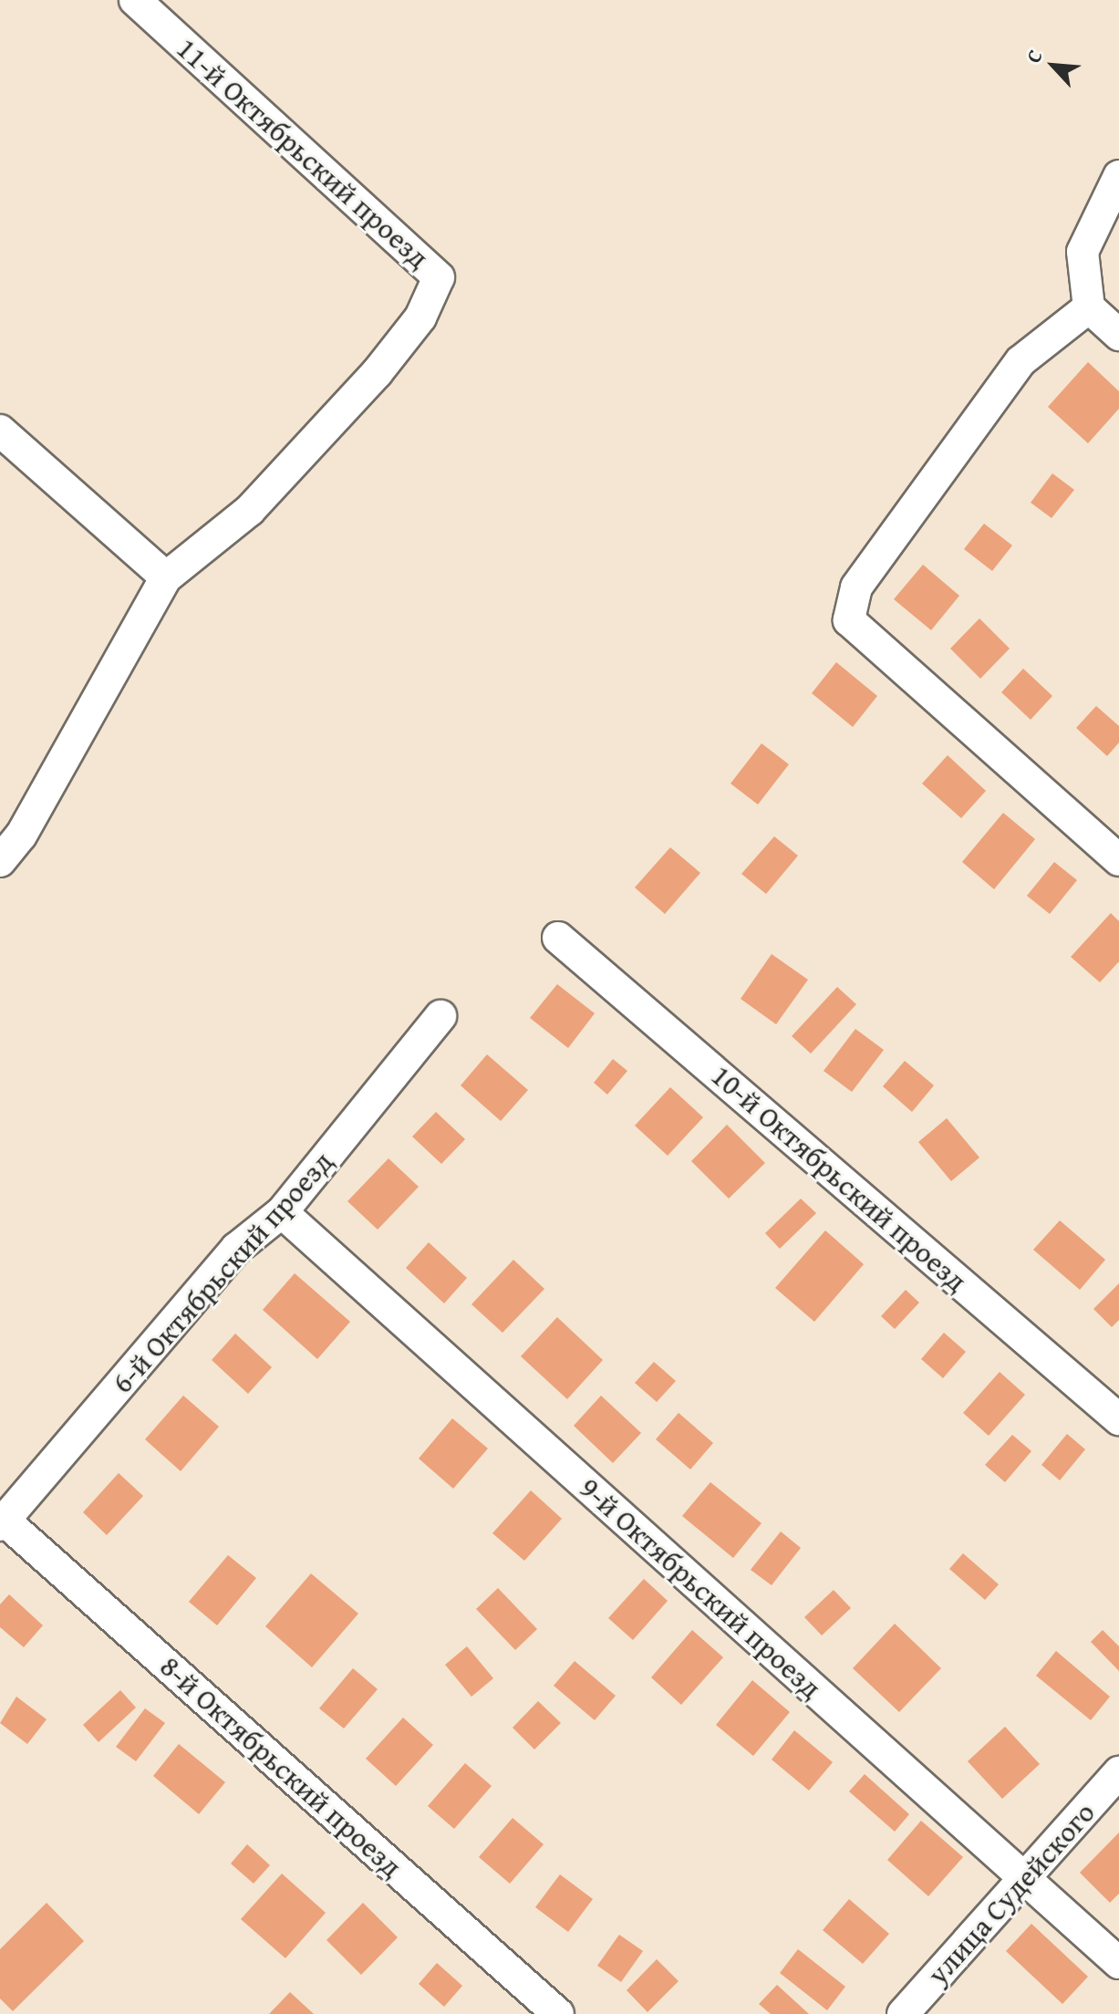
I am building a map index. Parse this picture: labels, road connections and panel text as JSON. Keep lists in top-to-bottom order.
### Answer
{
  "streets": {
    "street": [
      "11-й Октябрьский проезд",
      "10-й Октябрьский проезд",
      "6-й Октябрьский проезд",
      "9-й Октябрьский проезд",
      "8-й Октябрьский проезд",
      "улица Судейского"
    ]
  },
  "crossings": [
    ["6-й Октябрьский проезд", "9-й Октябрьский проезд"],
    ["6-й Октябрьский проезд", "8-й Октябрьский проезд"],
    ["9-й Октябрьский проезд", "улица Судейского"]
  ],
  "north": "top left"
}
